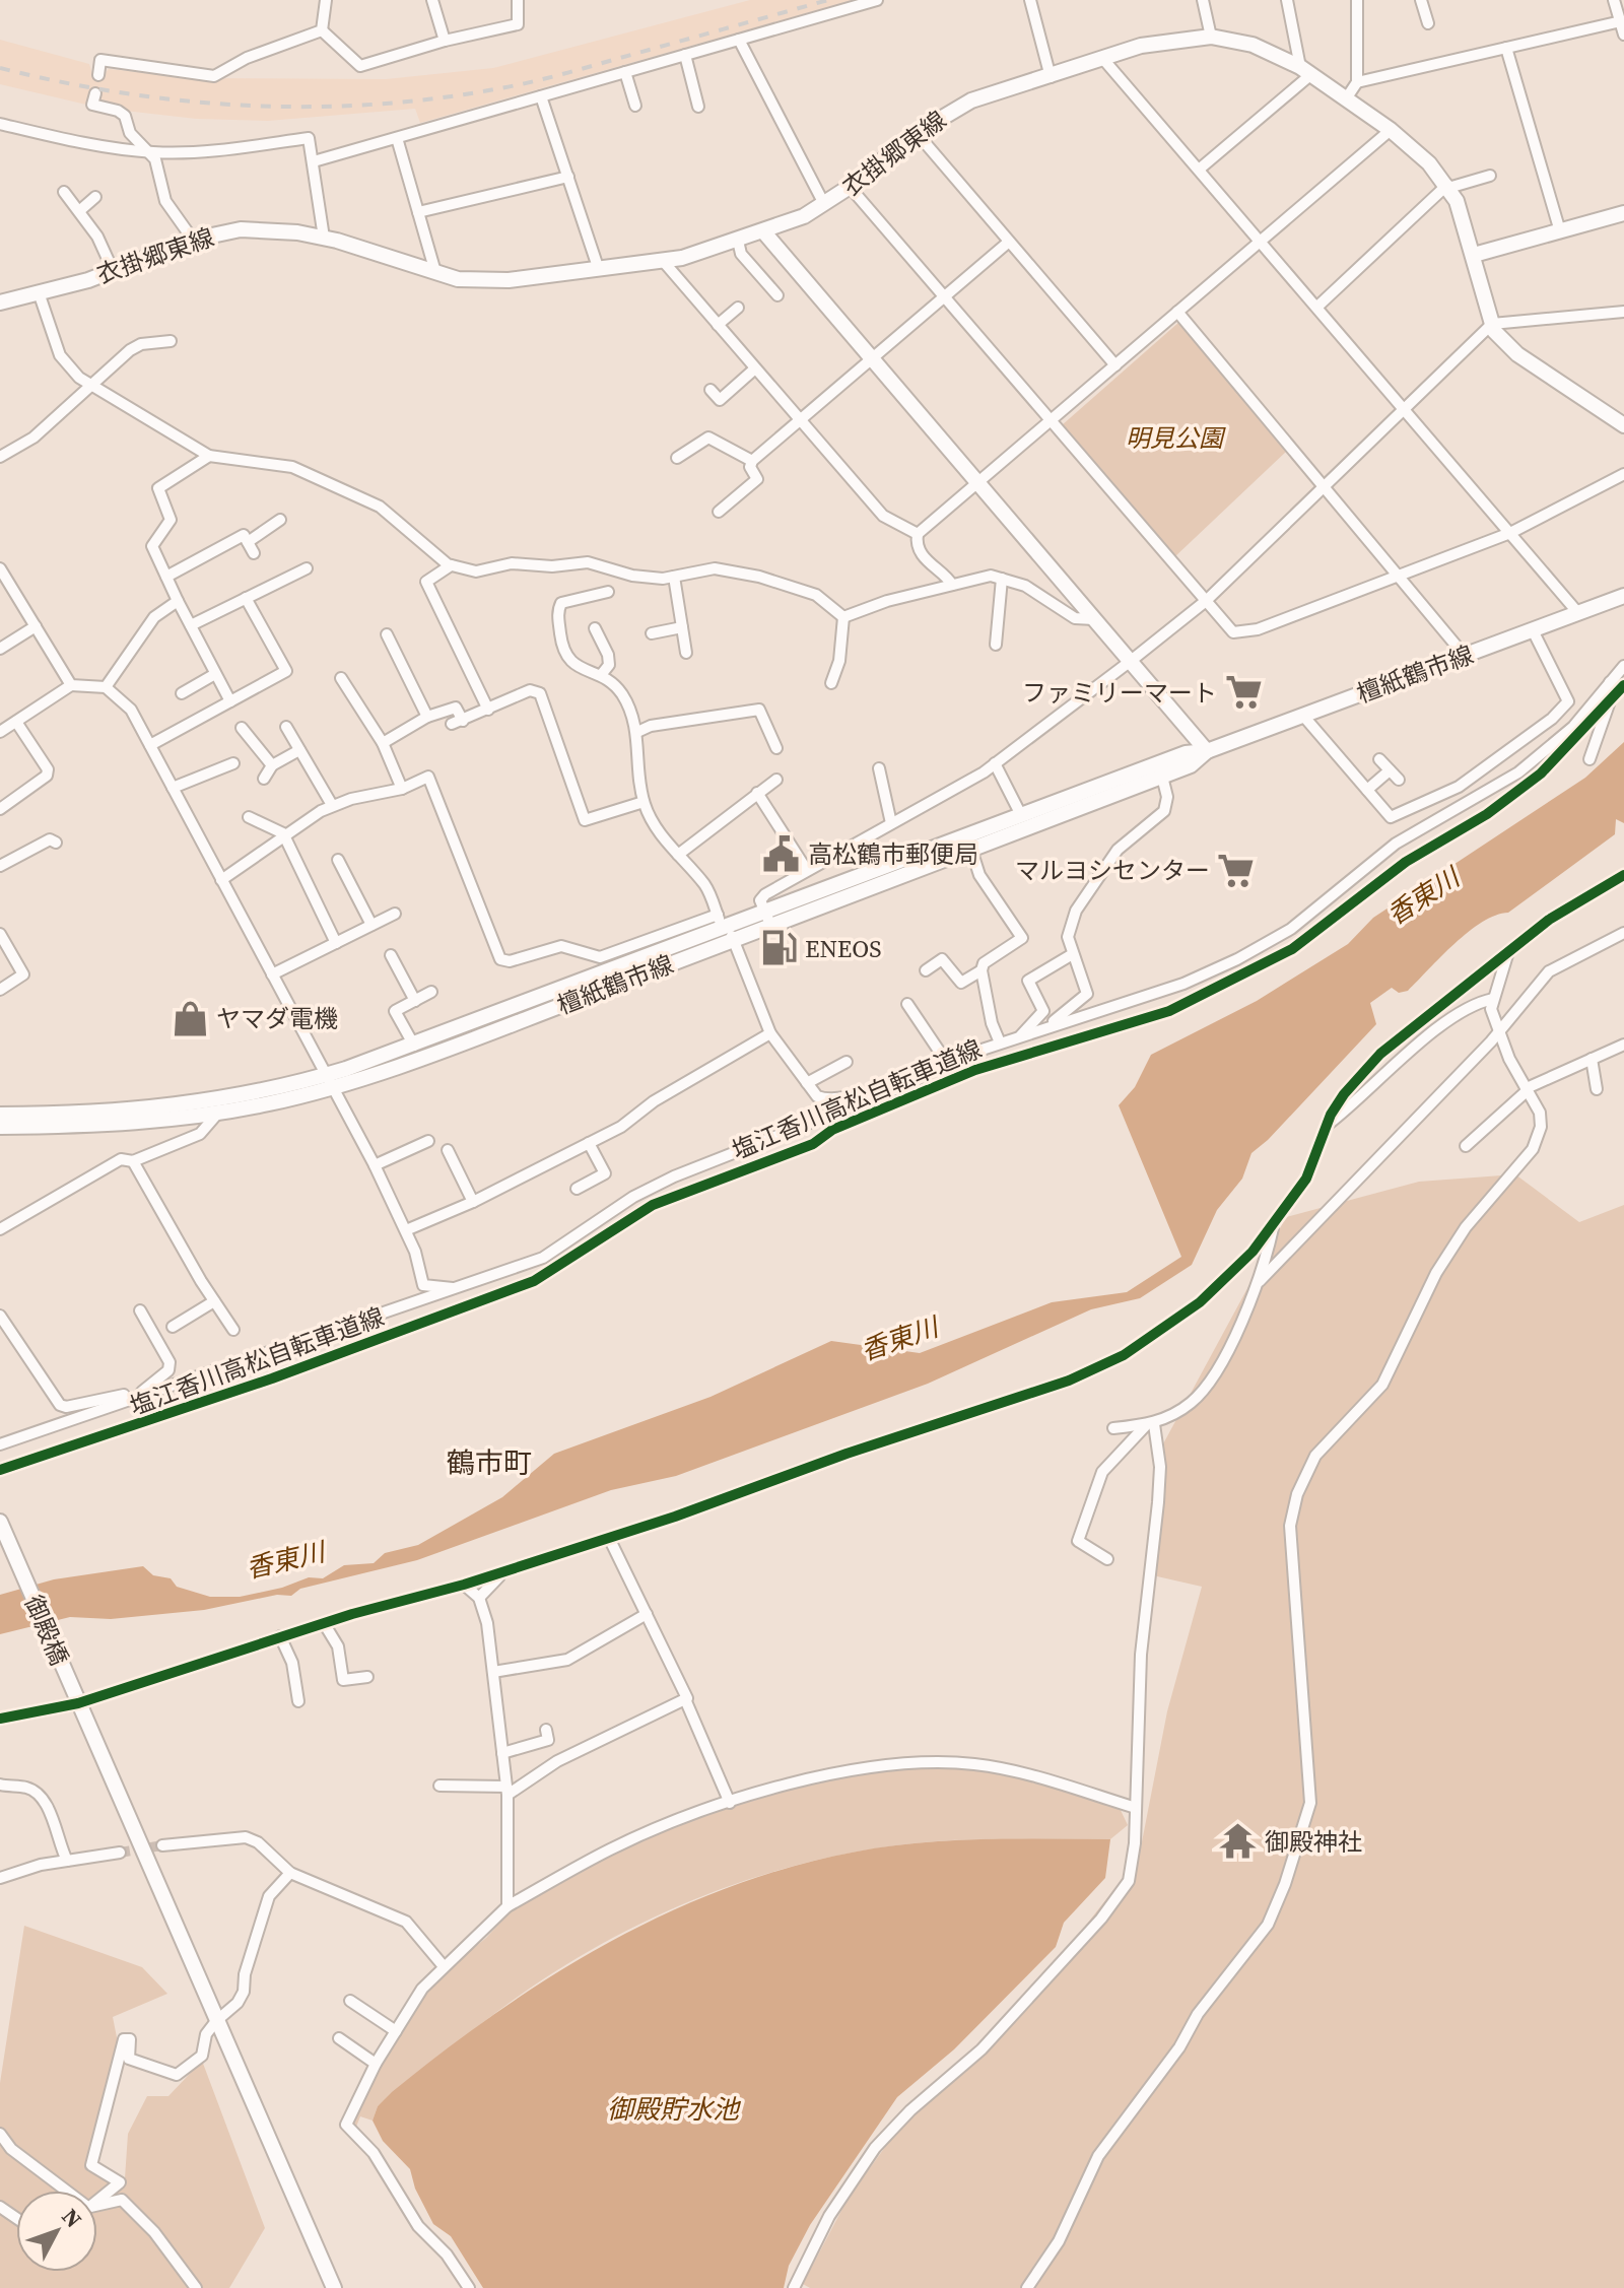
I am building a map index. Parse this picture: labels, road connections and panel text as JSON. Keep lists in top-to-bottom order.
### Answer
{
  "streets": {
    "main road": ["衣掛郷東線", "檀紙鶴市線", "御殿橋"],
    "cycle path": ["塩江香川高松自転車道線"]
  },
  "districts": ["鶴市町"],
  "water": ["香東川", "御殿貯水池"],
  "parks": ["明見公園"],
  "places": {
    "supermarket": ["ファミリーマート", "マルヨシセンター"],
    "public building": ["高松鶴市郵便局"],
    "fuel station": ["ENEOS"],
    "shop": ["ヤマダ電機"],
    "temple": ["御殿神社"]
  },
  "north": "top right"
}
